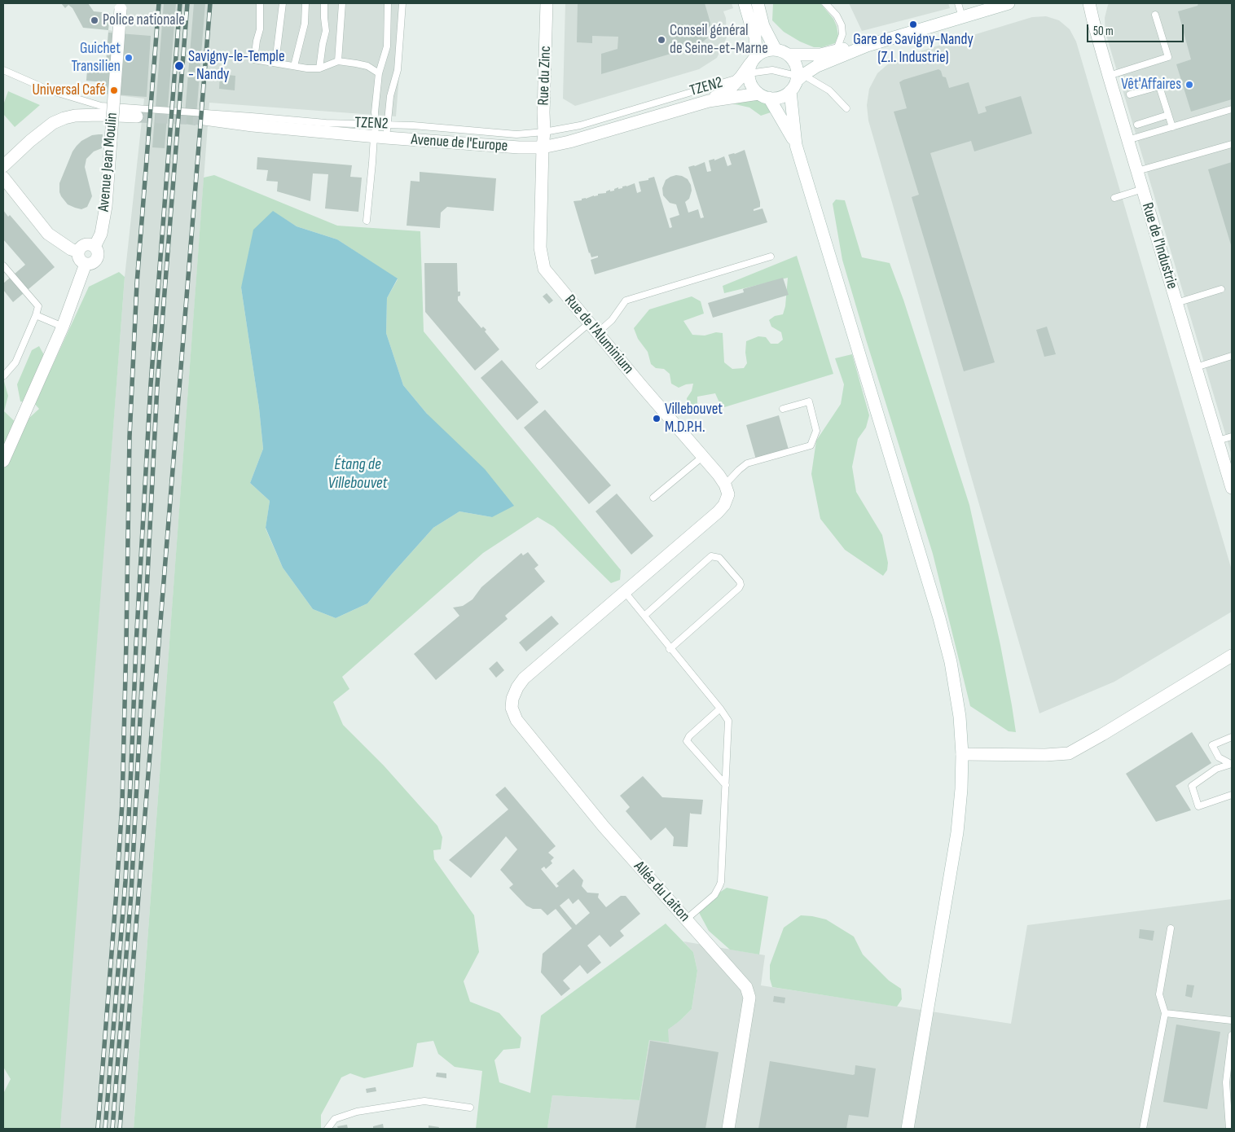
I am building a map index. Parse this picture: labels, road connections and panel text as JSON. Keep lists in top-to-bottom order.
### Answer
{
  "streets": {
    "street": [
      "Rue du Zinc",
      "Avenue de l'Europe",
      "Avenue Jean Moulin",
      "Rue de l'Industrie",
      "Rue de l'Aluminium",
      "Allée du Laiton"
    ],
    "lane": ["TZEN2"]
  },
  "crossings": [
    ["Rue du Zinc", "TZEN2"],
    ["Rue du Zinc", "Avenue de l'Europe"],
    ["Rue du Zinc", "Rue de l'Aluminium"],
    ["TZEN2", "Avenue de l'Europe"],
    ["Avenue de l'Europe", "Rue de l'Aluminium"],
    ["Rue de l'Aluminium", "Allée du Laiton"]
  ],
  "water": ["Étang de Villebouvet"],
  "places": [
    "Police nationale",
    "Gare de Savigny-Nandy (Z.I. Industrie)",
    "Conseil général de Seine-et-Marne",
    "Guichet Transilien",
    "Savigny-le-Temple - Nandy",
    "Vêt'Affaires",
    "Universal Café",
    "Villebouvet M.D.P.H."
  ],
  "scale_bar": "50 m"
}
